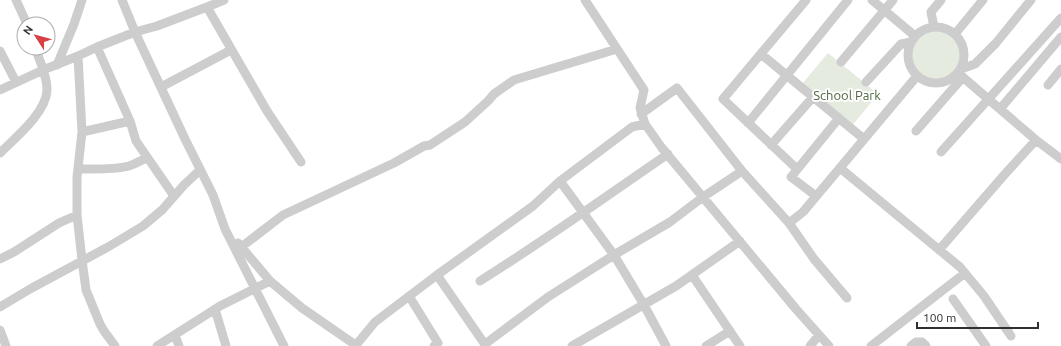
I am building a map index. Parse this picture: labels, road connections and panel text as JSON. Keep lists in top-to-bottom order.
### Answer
{
  "parks": ["School Park"],
  "scale_bar": "100 m",
  "north": "top left"
}
